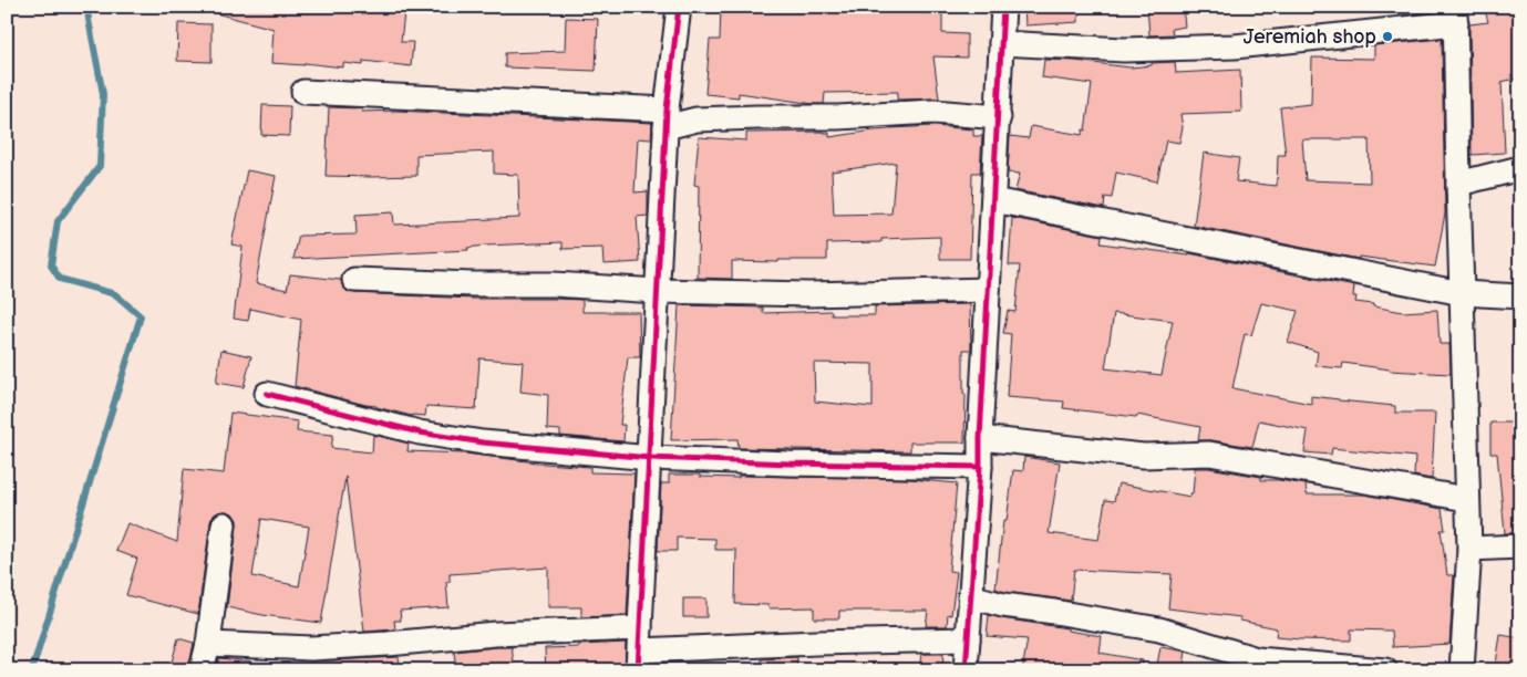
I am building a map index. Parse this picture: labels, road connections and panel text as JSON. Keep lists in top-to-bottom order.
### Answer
{
  "places": ["Jeremiah shop"]
}
